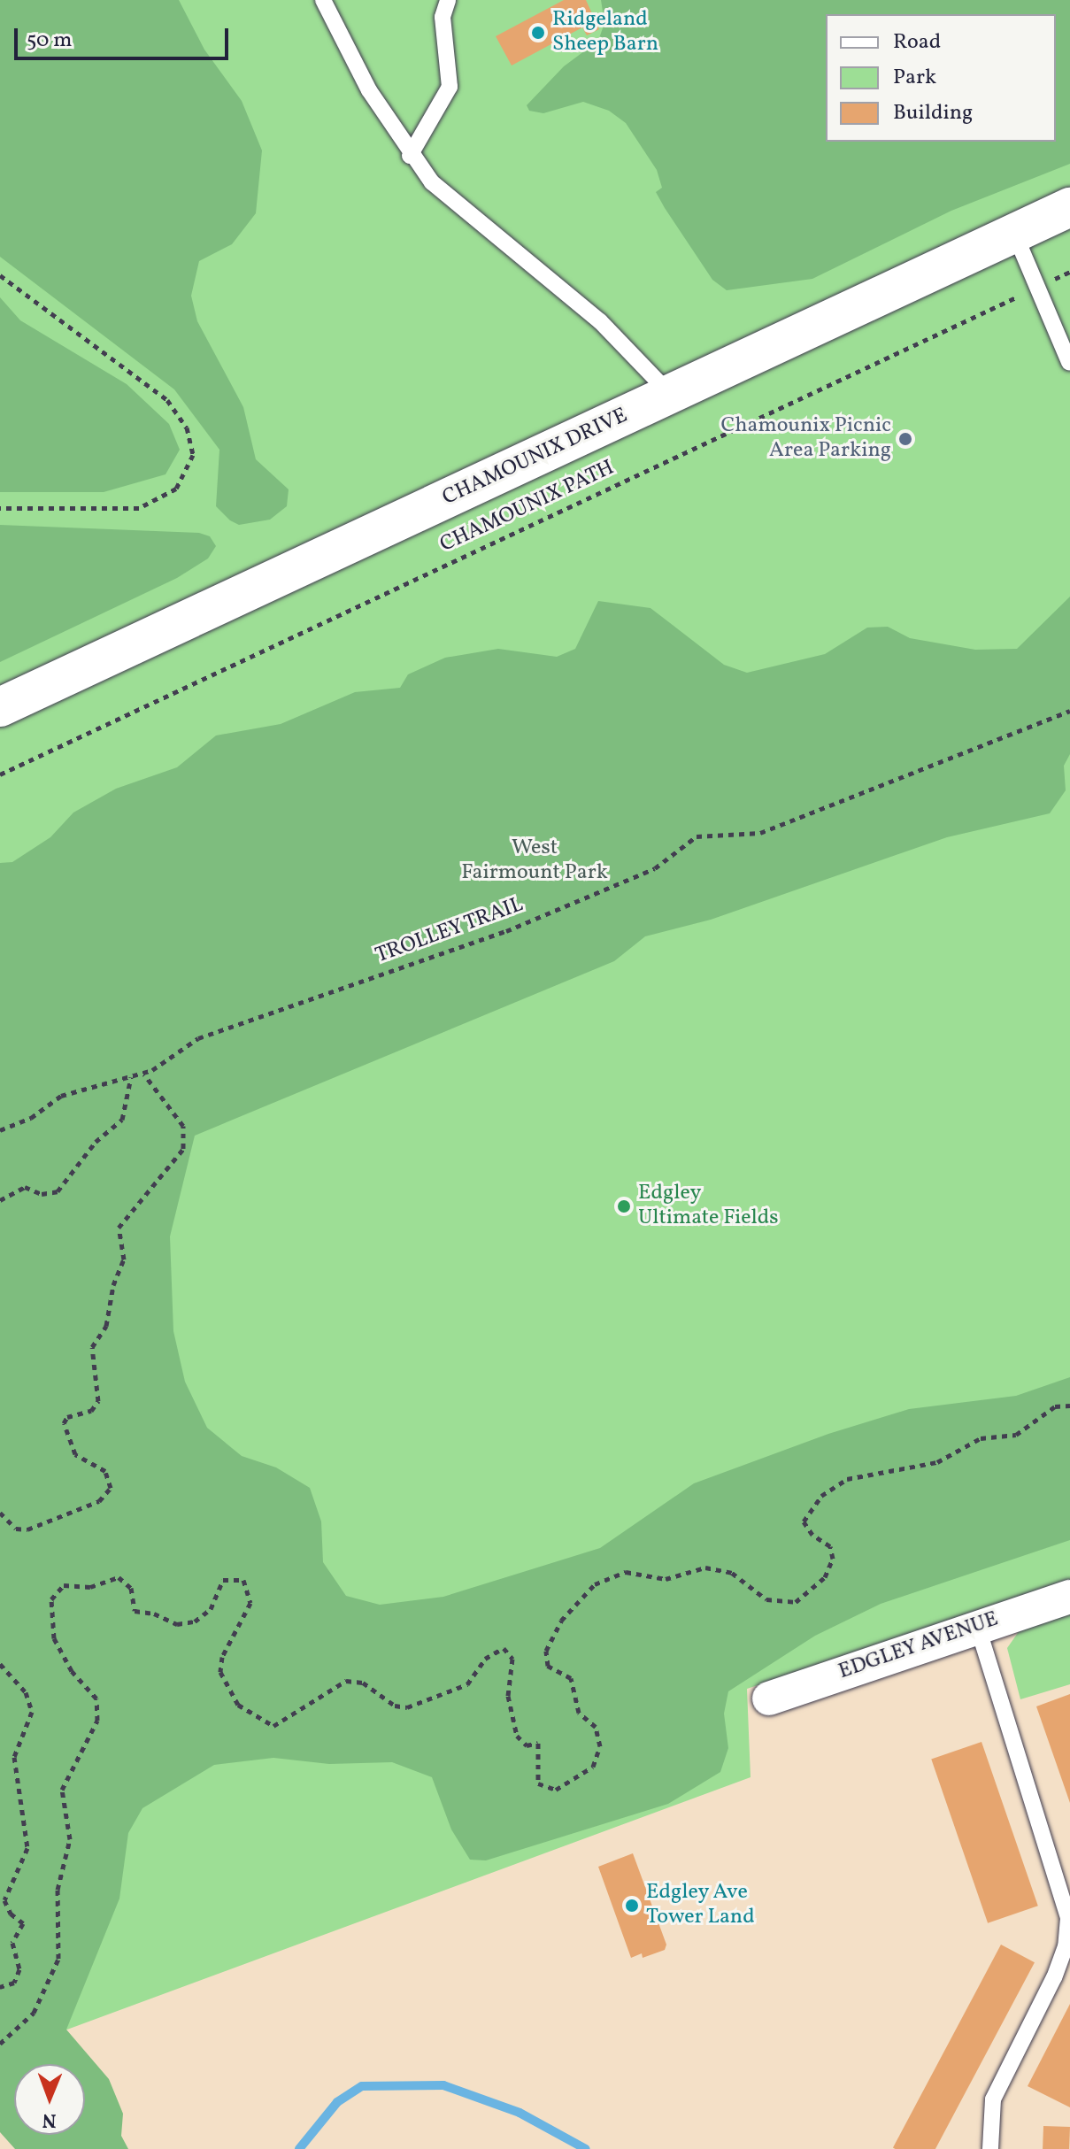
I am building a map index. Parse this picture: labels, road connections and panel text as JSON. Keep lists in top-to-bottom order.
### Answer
{
  "streets": {
    "street": ["CHAMOUNIX DRIVE", "EDGLEY AVENUE"],
    "path": ["CHAMOUNIX PATH", "TROLLEY TRAIL"]
  },
  "parks": ["West Fairmount Park"],
  "places": [
    "Ridgeland Sheep Barn",
    "Chamounix Picnic Area Parking",
    "Edgley Ultimate Fields",
    "Edgley Ave Tower Land"
  ],
  "legend": ["Road", "Park", "Building"],
  "scale_bar": "50 m",
  "north": "bottom"
}
